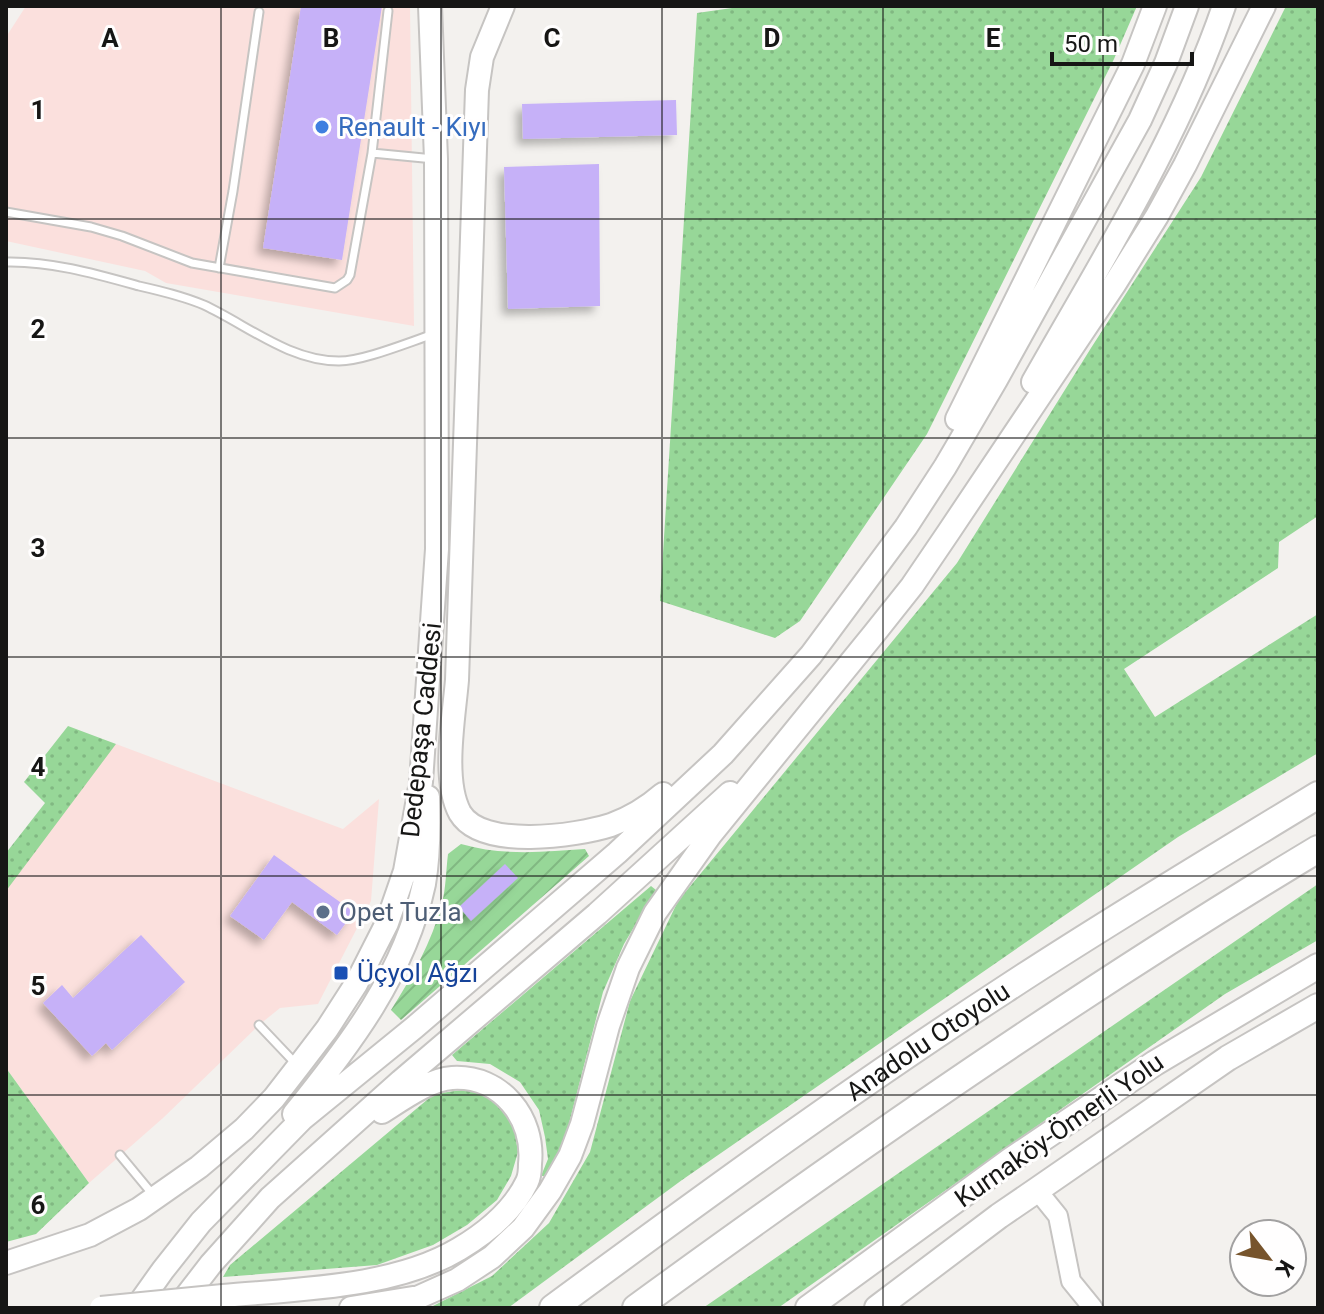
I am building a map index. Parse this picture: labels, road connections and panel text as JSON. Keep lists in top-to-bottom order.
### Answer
{
  "streets": {
    "highway": ["Anadolu Otoyolu", "Kurnaköy-Ömerli Yolu"],
    "main road": ["Dedepaşa Caddesi"]
  },
  "places": {
    "other": ["Renault - Kıyı", "Opet Tuzla"],
    "transit": ["Üçyol Ağzı"]
  },
  "scale_bar": "50 m",
  "north": "bottom right",
  "grid": {
    "columns": [
      "A",
      "B",
      "C",
      "D",
      "E"
    ],
    "rows": [
      "1",
      "2",
      "3",
      "4",
      "5",
      "6"
    ]
  }
}
